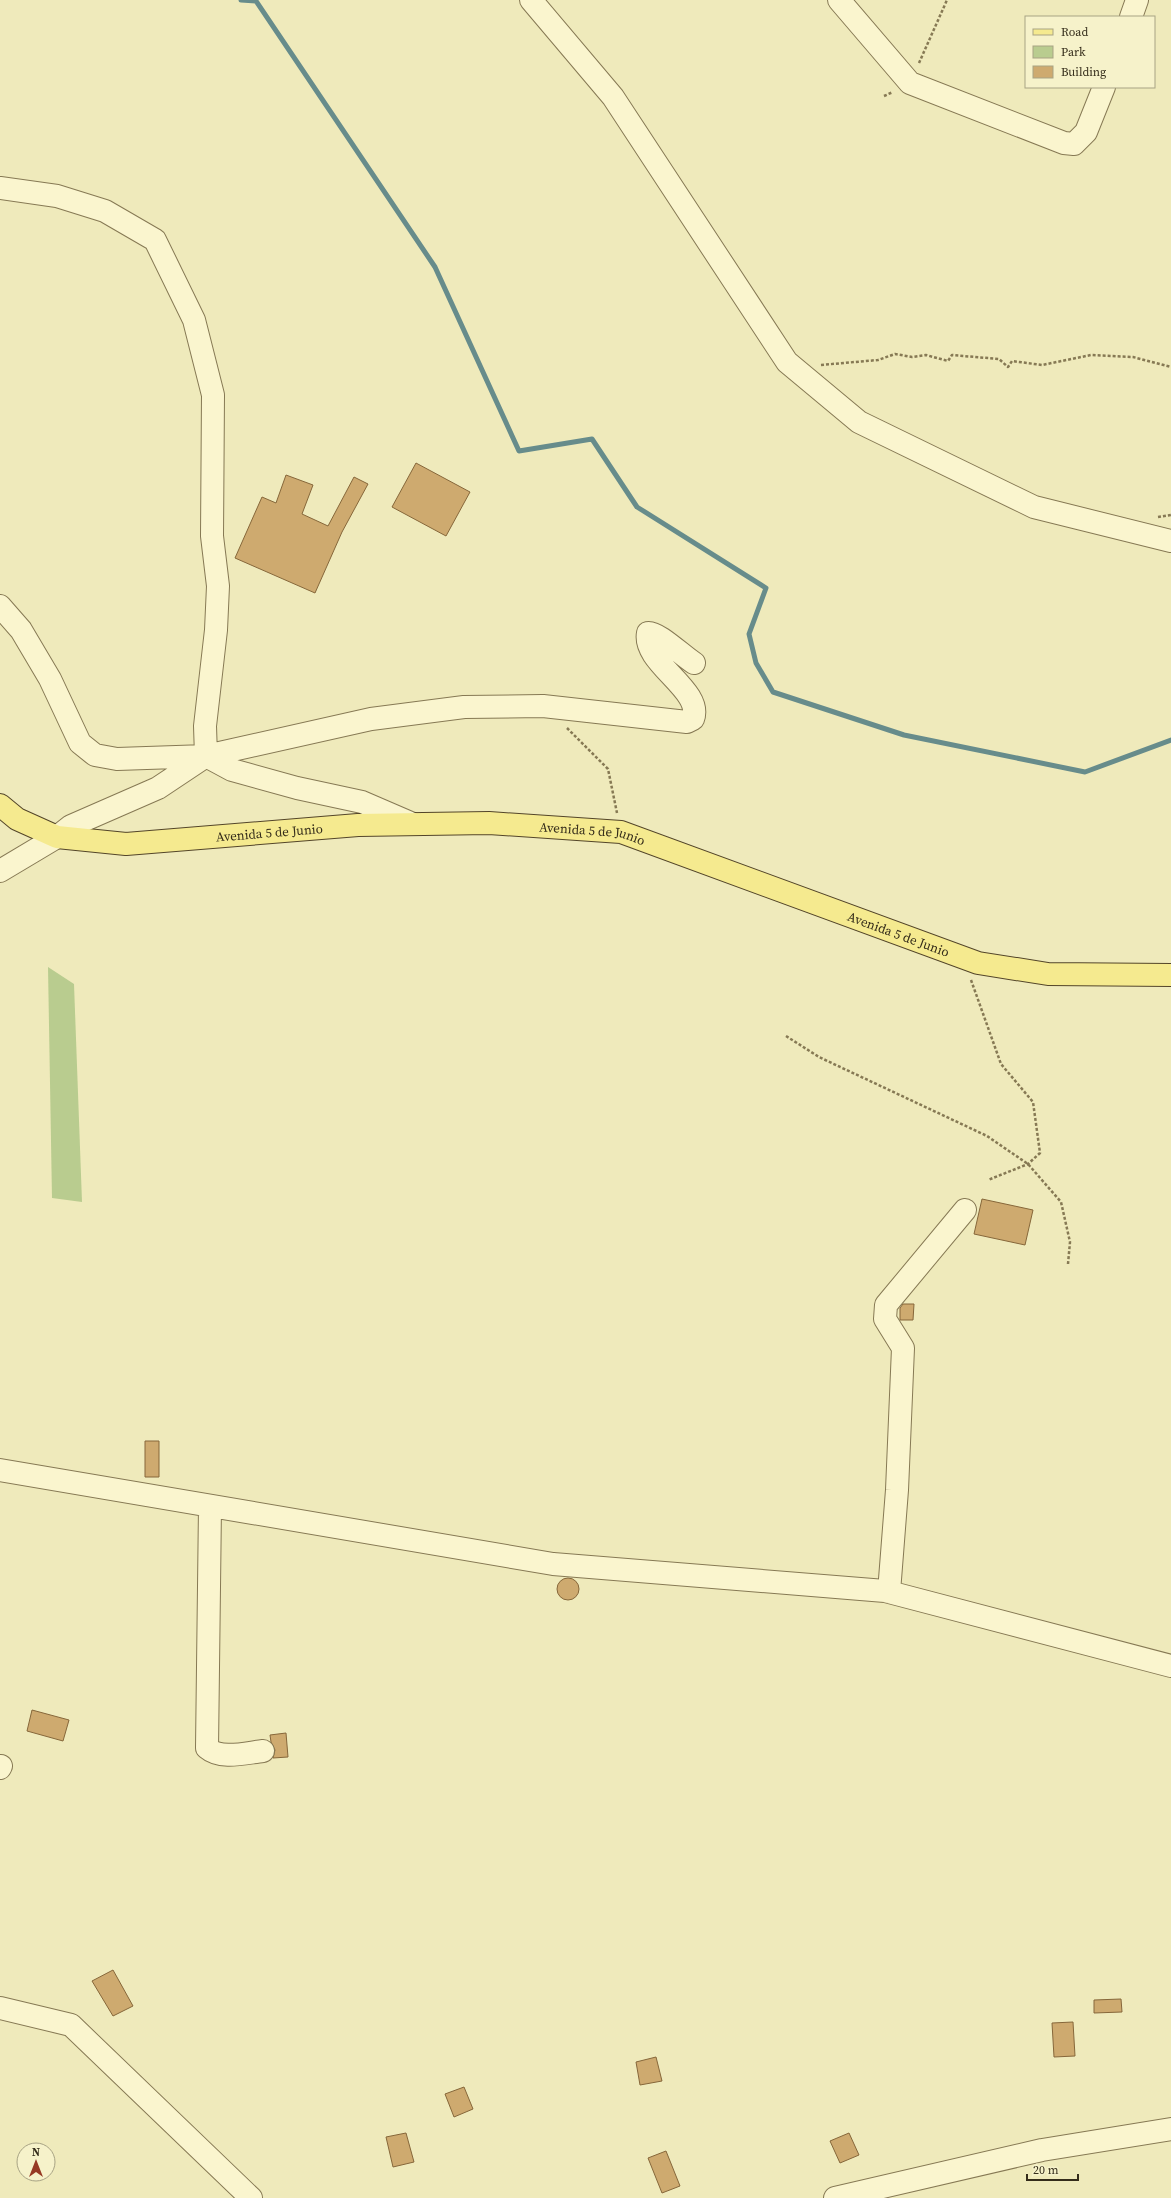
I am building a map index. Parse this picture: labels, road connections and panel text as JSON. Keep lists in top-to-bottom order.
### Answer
{
  "streets": {
    "main road": ["Avenida 5 de Junio"]
  },
  "legend": ["Road", "Park", "Building"],
  "scale_bar": "20 m",
  "north": "top"
}
